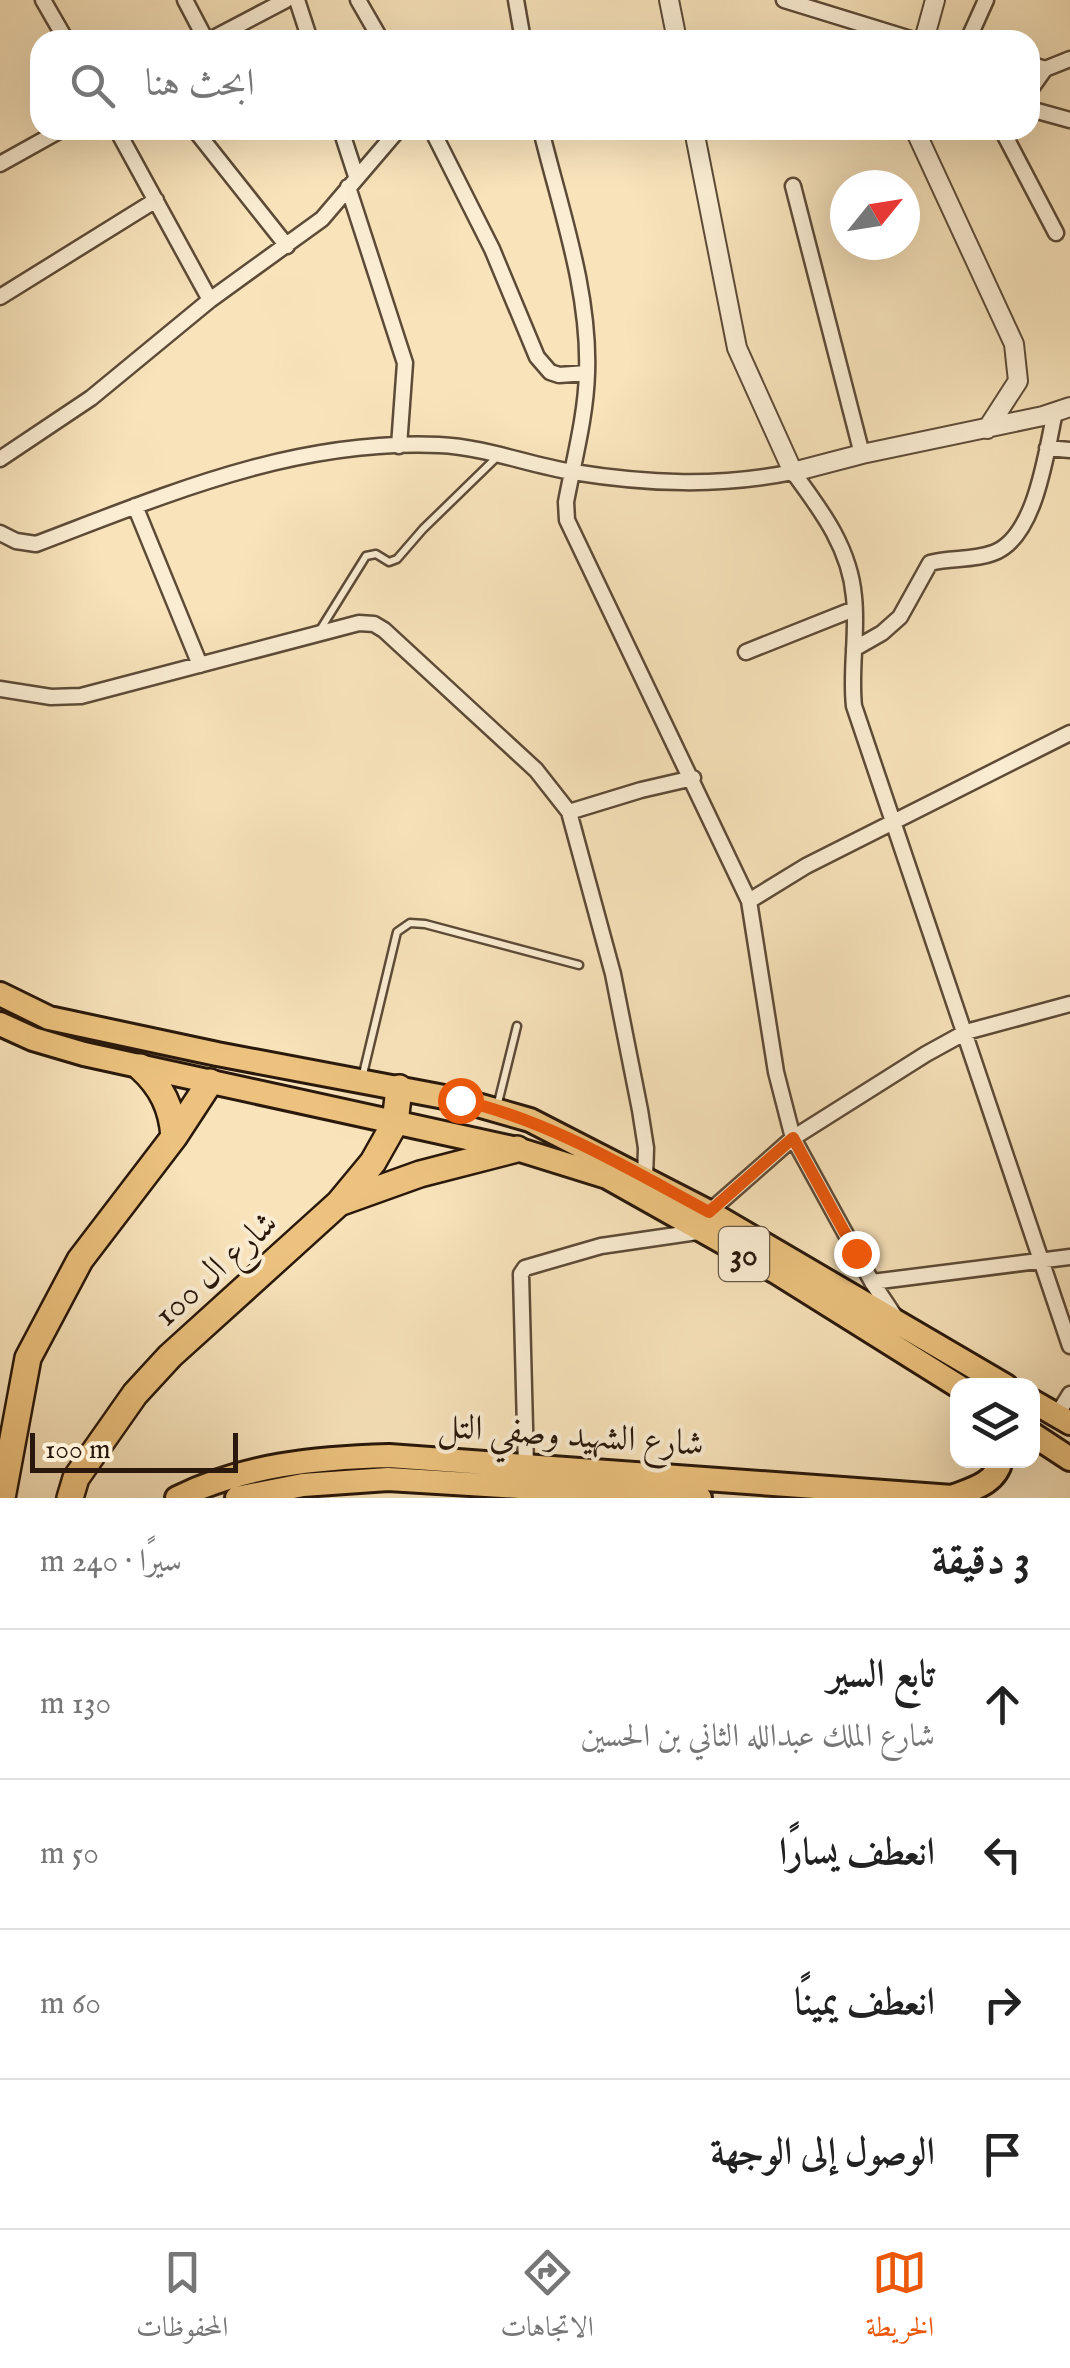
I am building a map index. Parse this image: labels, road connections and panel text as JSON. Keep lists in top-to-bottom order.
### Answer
{
  "streets": {
    "highway": ["شارع ال 100"],
    "main road": ["30", "شارع الشهيد وصفي التل"]
  },
  "crossings": [
    ["30", "شارع ال 100"]
  ],
  "scale_bar": "100 m",
  "north": "top right",
  "page": {
    "search": "ابحث هنا",
    "scale": "100 m",
    "heading": ["3 دقيقة", "سيرًا · 240 m"],
    "list": [
      ["تابع السير", "شارع الملك عبدالله الثاني بن الحسين", "130 m"],
      ["انعطف يسارًا", "50 m"],
      ["انعطف يمينًا", "60 m"],
      "الوصول إلى الوجهة"
    ],
    "nav": ["الخريطة", "الاتجاهات", "المحفوظات"]
  }
}
